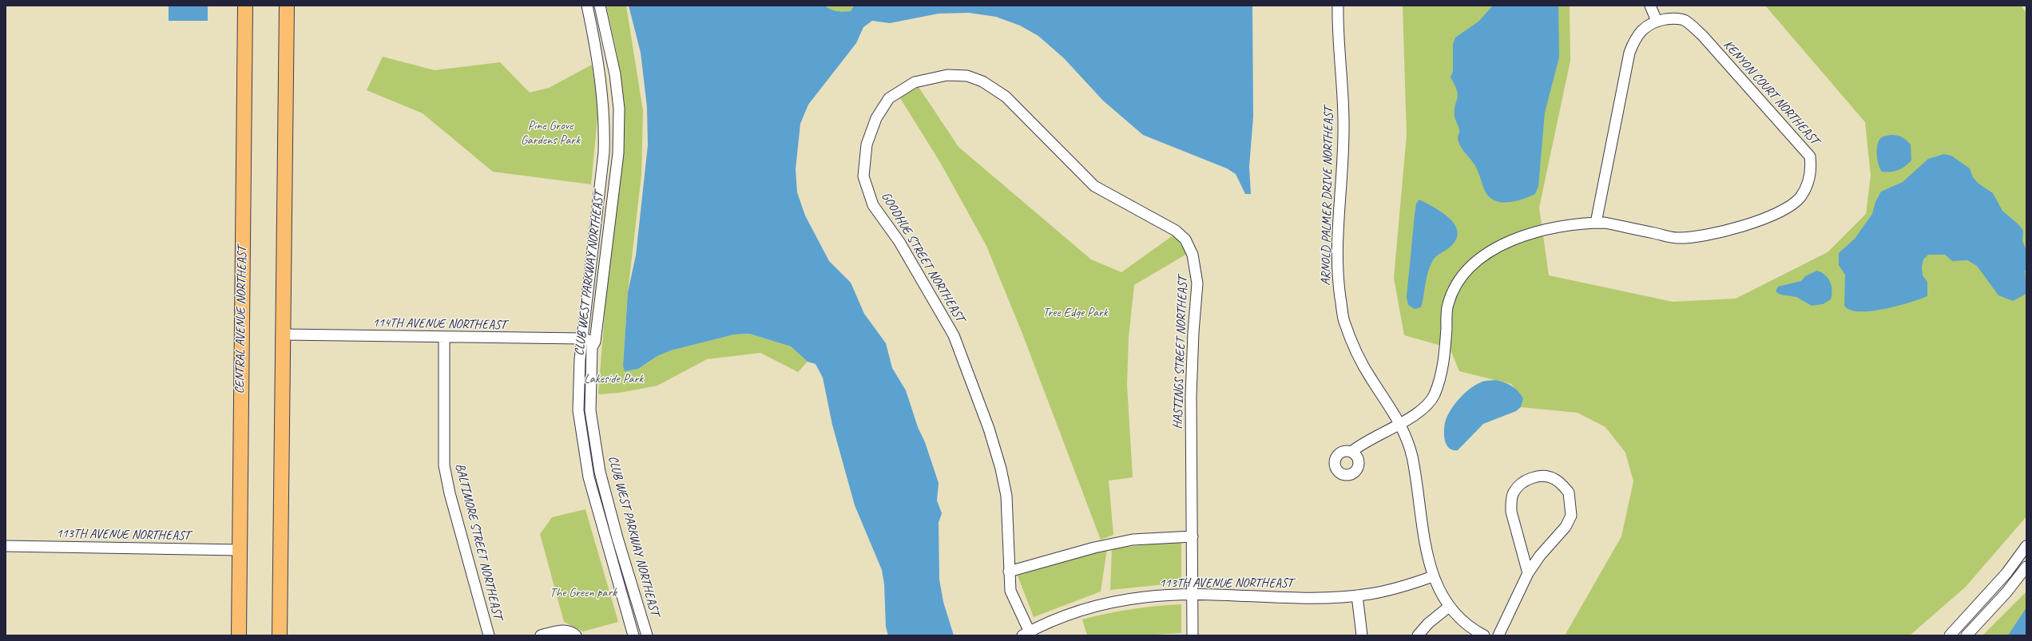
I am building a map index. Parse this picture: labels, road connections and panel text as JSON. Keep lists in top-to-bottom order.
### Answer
{
  "streets": {
    "highway": ["CENTRAL AVENUE NORTHEAST"],
    "street": [
      "KENYON COURT NORTHEAST",
      "ARNOLD PALMER DRIVE NORTHEAST",
      "GOODHUE STREET NORTHEAST",
      "CLUB WEST PARKWAY NORTHEAST",
      "114TH AVENUE NORTHEAST",
      "HASTINGS STREET NORTHEAST",
      "113TH AVENUE NORTHEAST",
      "BALTIMORE STREET NORTHEAST"
    ]
  },
  "crossings": [
    ["KENYON COURT NORTHEAST", "ARNOLD PALMER DRIVE NORTHEAST"],
    ["ARNOLD PALMER DRIVE NORTHEAST", "113TH AVENUE NORTHEAST"],
    ["GOODHUE STREET NORTHEAST", "HASTINGS STREET NORTHEAST"],
    ["GOODHUE STREET NORTHEAST", "113TH AVENUE NORTHEAST"],
    ["CLUB WEST PARKWAY NORTHEAST", "114TH AVENUE NORTHEAST"],
    ["CENTRAL AVENUE NORTHEAST", "113TH AVENUE NORTHEAST"],
    ["114TH AVENUE NORTHEAST", "BALTIMORE STREET NORTHEAST"],
    ["HASTINGS STREET NORTHEAST", "113TH AVENUE NORTHEAST"]
  ],
  "parks": [
    "Pine Grove Gardens Park",
    "Tree Edge Park",
    "Lakeside Park",
    "The Green park"
  ]
}
